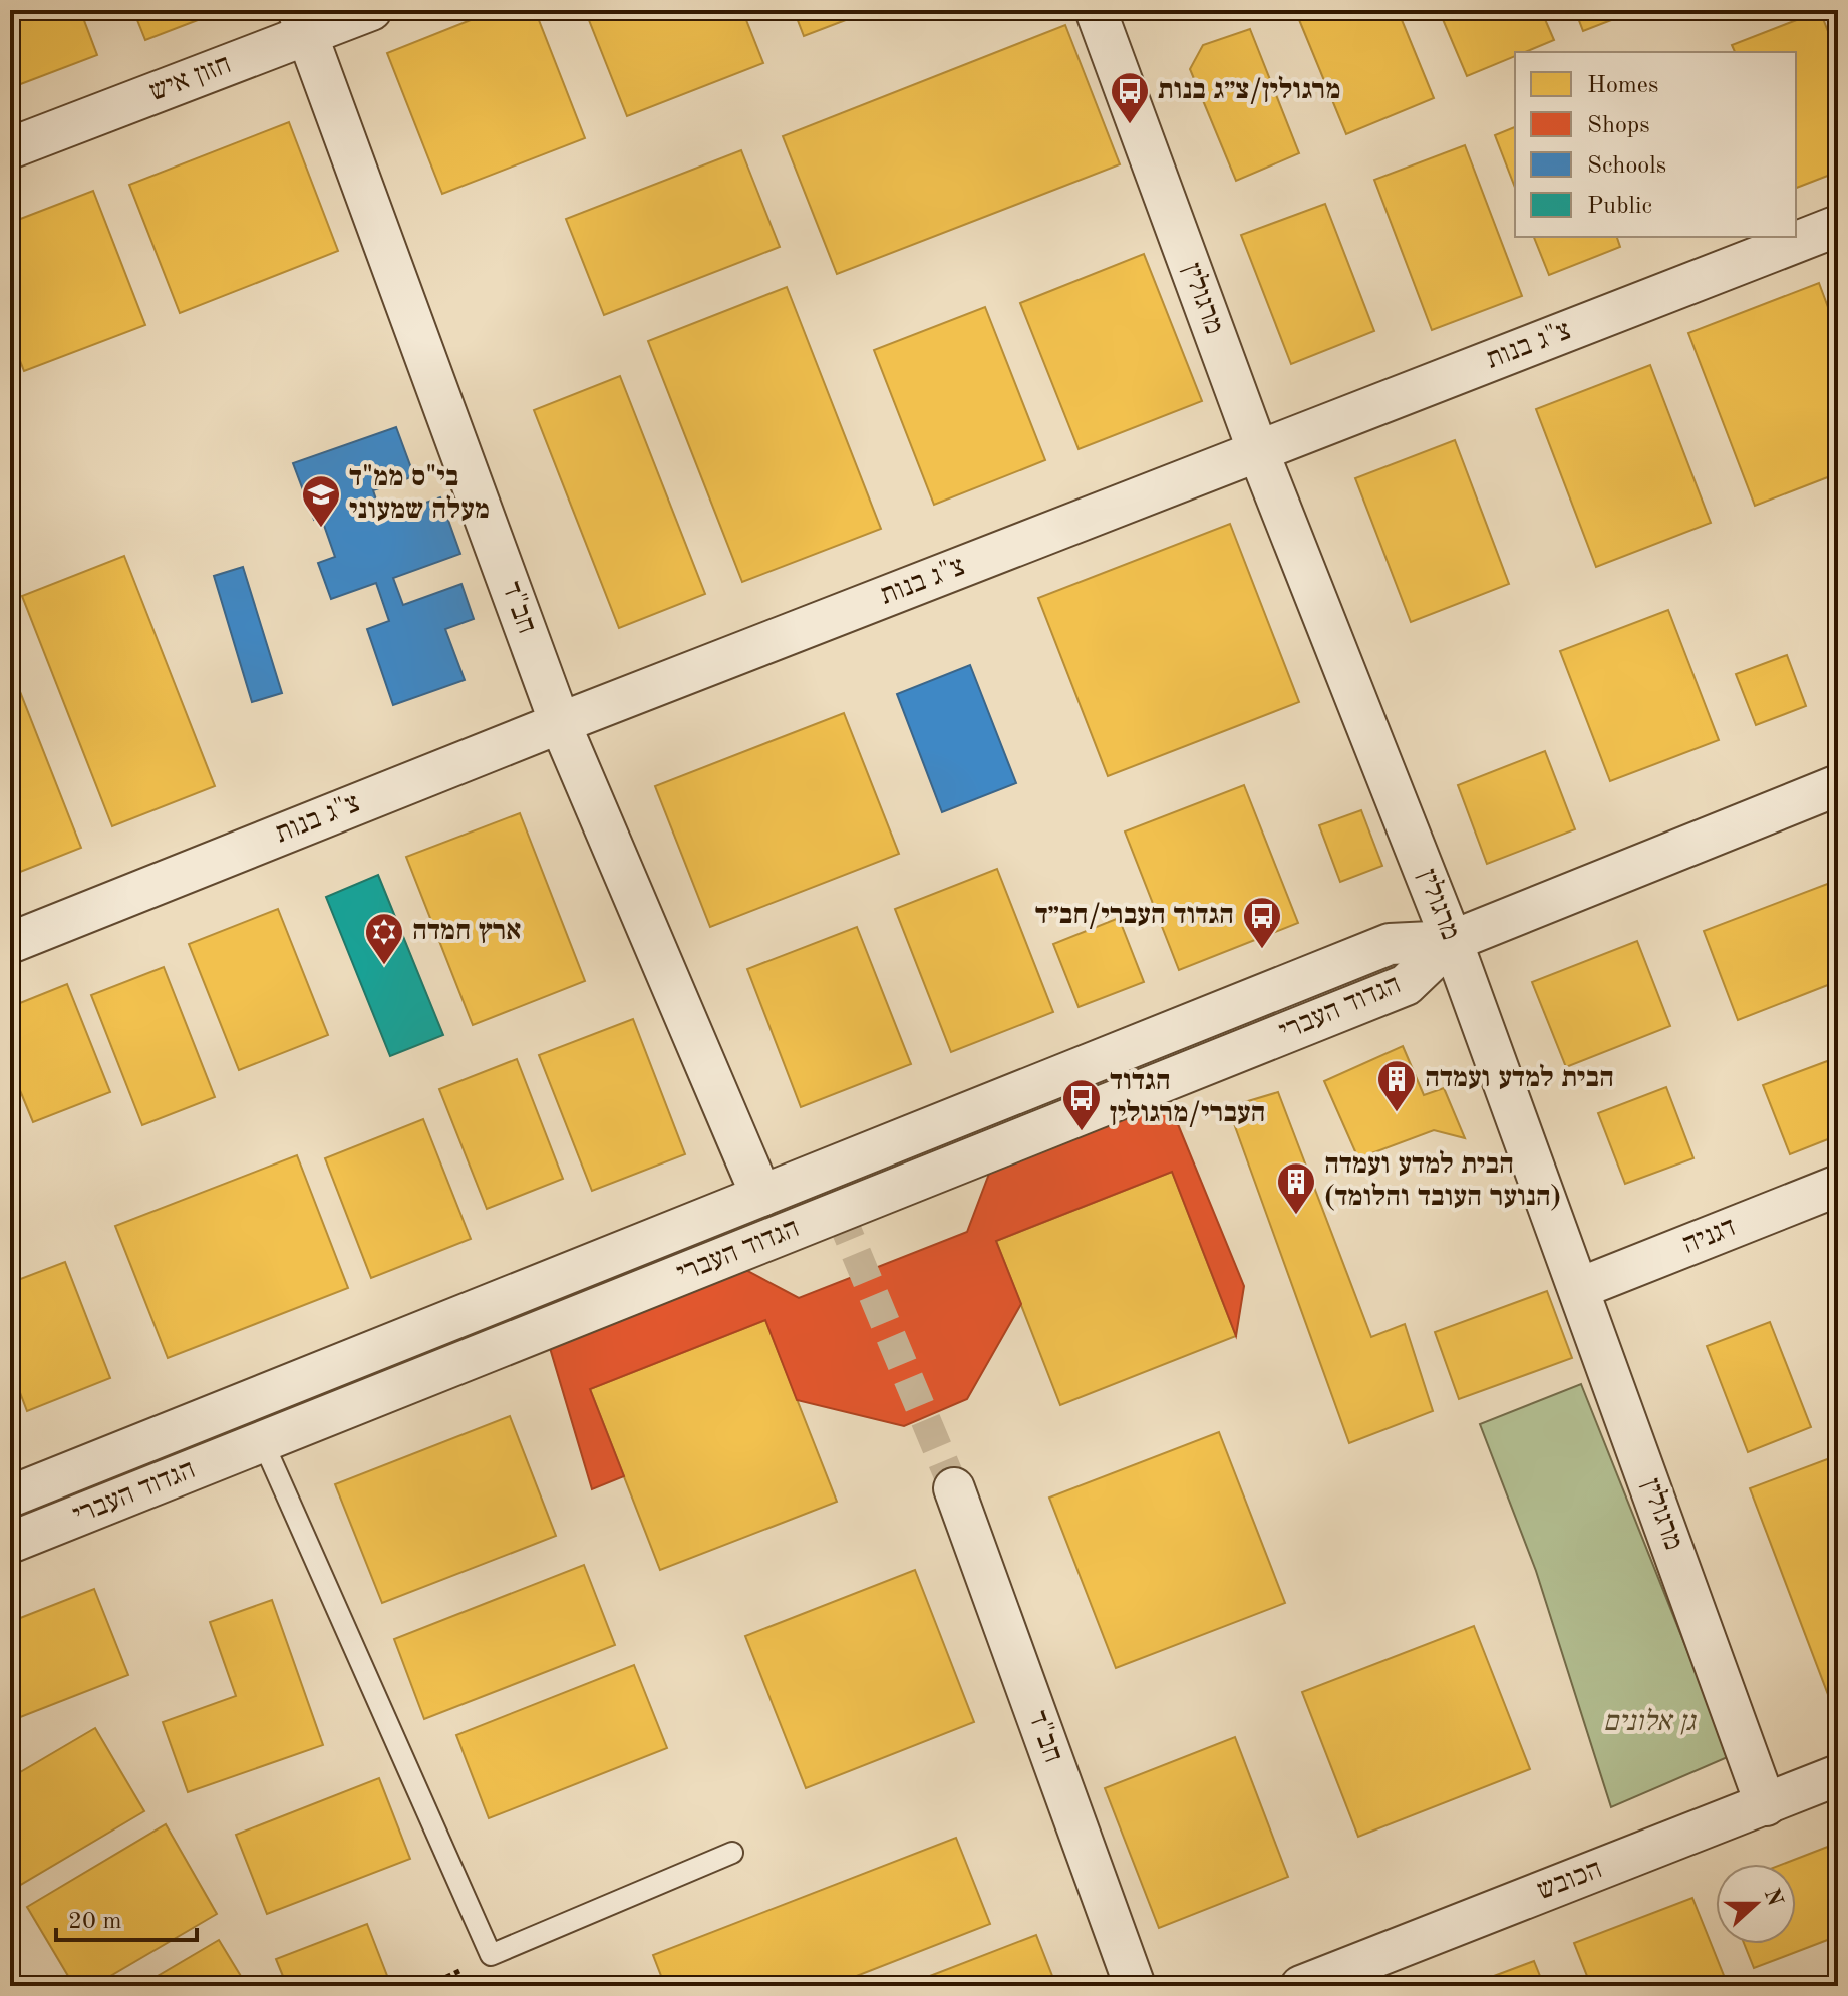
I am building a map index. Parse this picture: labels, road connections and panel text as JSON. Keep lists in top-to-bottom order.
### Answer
{
  "streets": {
    "street": [
      "חזון איש",
      "מרגולין",
      "צ\"ג בנות",
      "חב\"ד",
      "הגדוד העברי",
      "דגניה",
      "הכובש"
    ]
  },
  "crossings": [
    ["חזון איש", "חב\"ד"],
    ["מרגולין", "צ\"ג בנות"],
    ["מרגולין", "הגדוד העברי"],
    ["מרגולין", "דגניה"],
    ["מרגולין", "הכובש"],
    ["צ\"ג בנות", "חב\"ד"],
    ["חב\"ד", "הגדוד העברי"]
  ],
  "parks": ["גן אלונים"],
  "places": {
    "bus stop": ["מרגולין/צ״ג בנות", "הגדוד העברי/חב״ד", "הגדוד העברי/מרגולין"],
    "school or university": ["בי\"ס ממ\"ד מעלה שמעוני"],
    "synagogue": ["ארץ חמדה"],
    "building": ["הבית למדע ועמדה", "הבית למדע ועמדה (הנוער העובד והלומד)"]
  },
  "legend": [
    "Homes",
    "Shops",
    "Schools",
    "Public"
  ],
  "scale_bar": "20 m",
  "north": "right"
}
